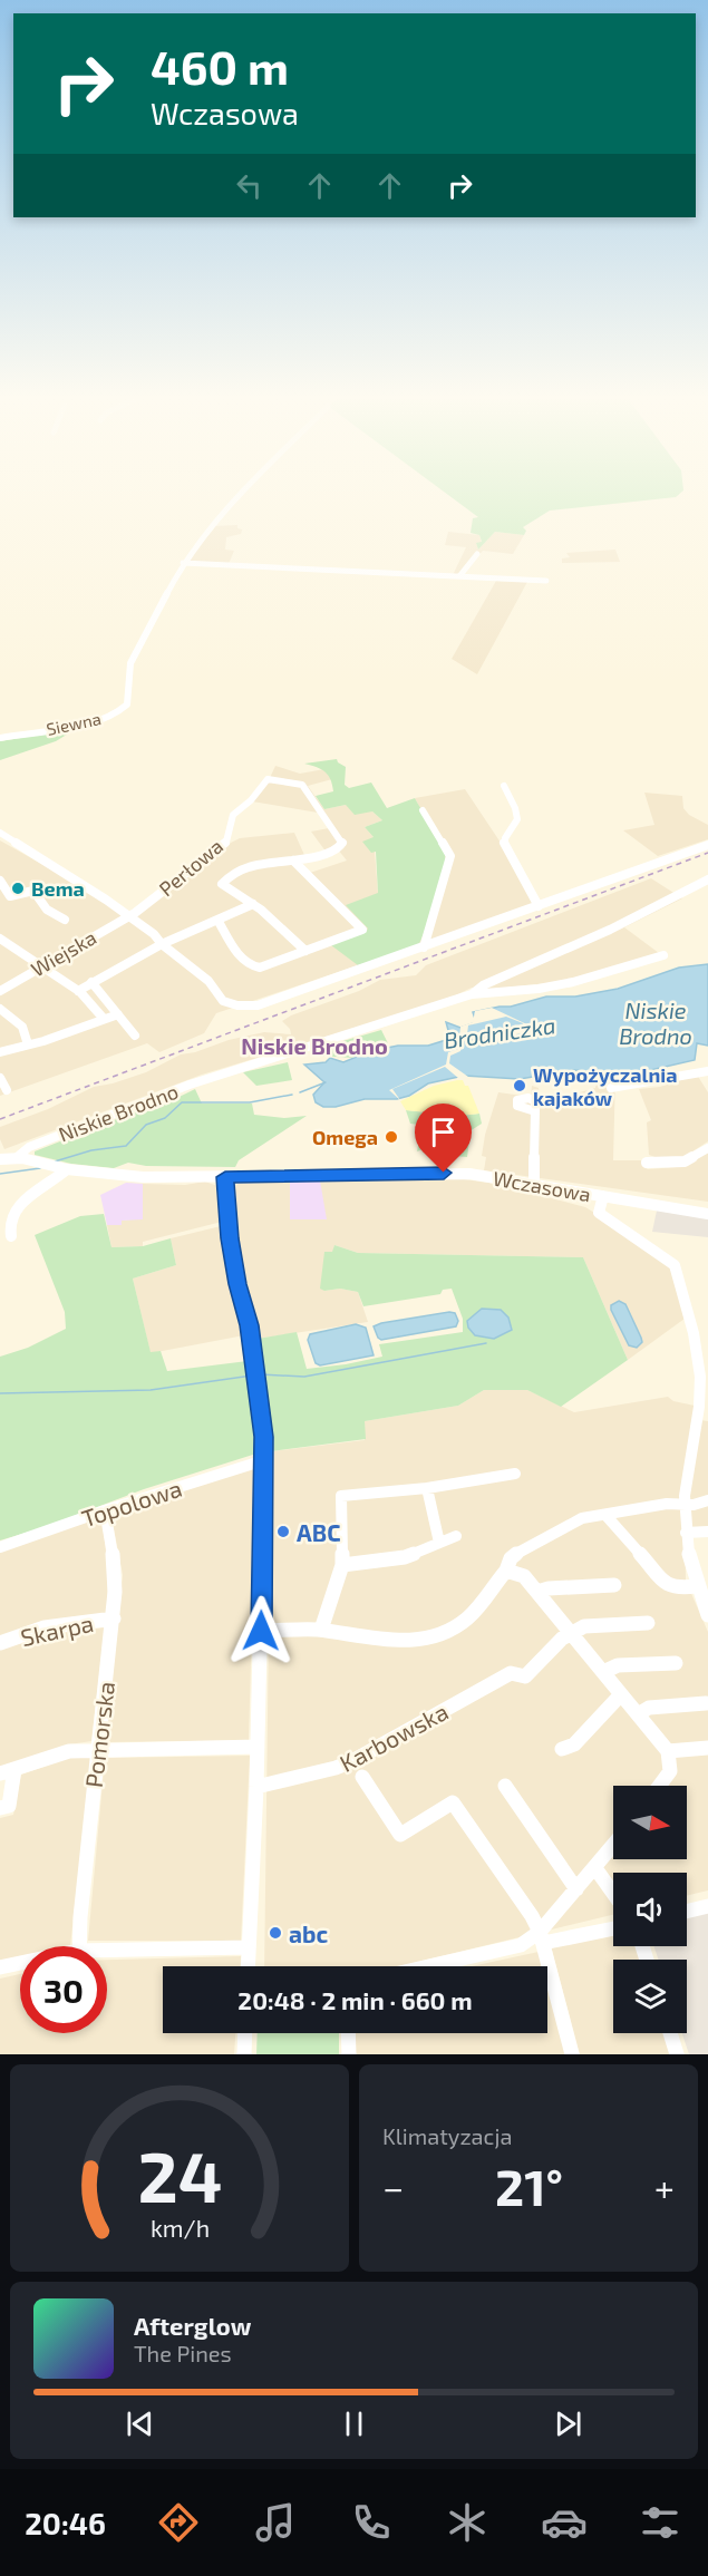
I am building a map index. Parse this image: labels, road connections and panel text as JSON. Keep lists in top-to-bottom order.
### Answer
{
  "streets": {
    "street": [
      "Siewna",
      "Perłowa",
      "Wiejska",
      "Niskie Brodno",
      "Wczasowa",
      "Topolowa",
      "Skarpa",
      "Pomorska",
      "Karbowska"
    ]
  },
  "crossings": [
    ["Perłowa", "Wiejska"],
    ["Niskie Brodno", "Wczasowa"],
    ["Topolowa", "Pomorska"],
    ["Skarpa", "Pomorska"]
  ],
  "districts": ["Niskie Brodno"],
  "water": ["Niskie Brodno", "Brodniczka"],
  "places": [
    "Bema",
    "Wypożyczalnia kajaków",
    "Omega",
    "ABC",
    "abc"
  ],
  "north": "right",
  "page": {
    "turn": ["460 m", "Wczasowa"],
    "limit": "30",
    "trip": "20:48 · 2 min · 660 m",
    "tile": "Klimatyzacja",
    "heat": ["−", "21°", "+"],
    "song": ["Afterglow", "The Pines"],
    "tabs": "20:46",
    "gauge": ["24", "km/h"]
  }
}
